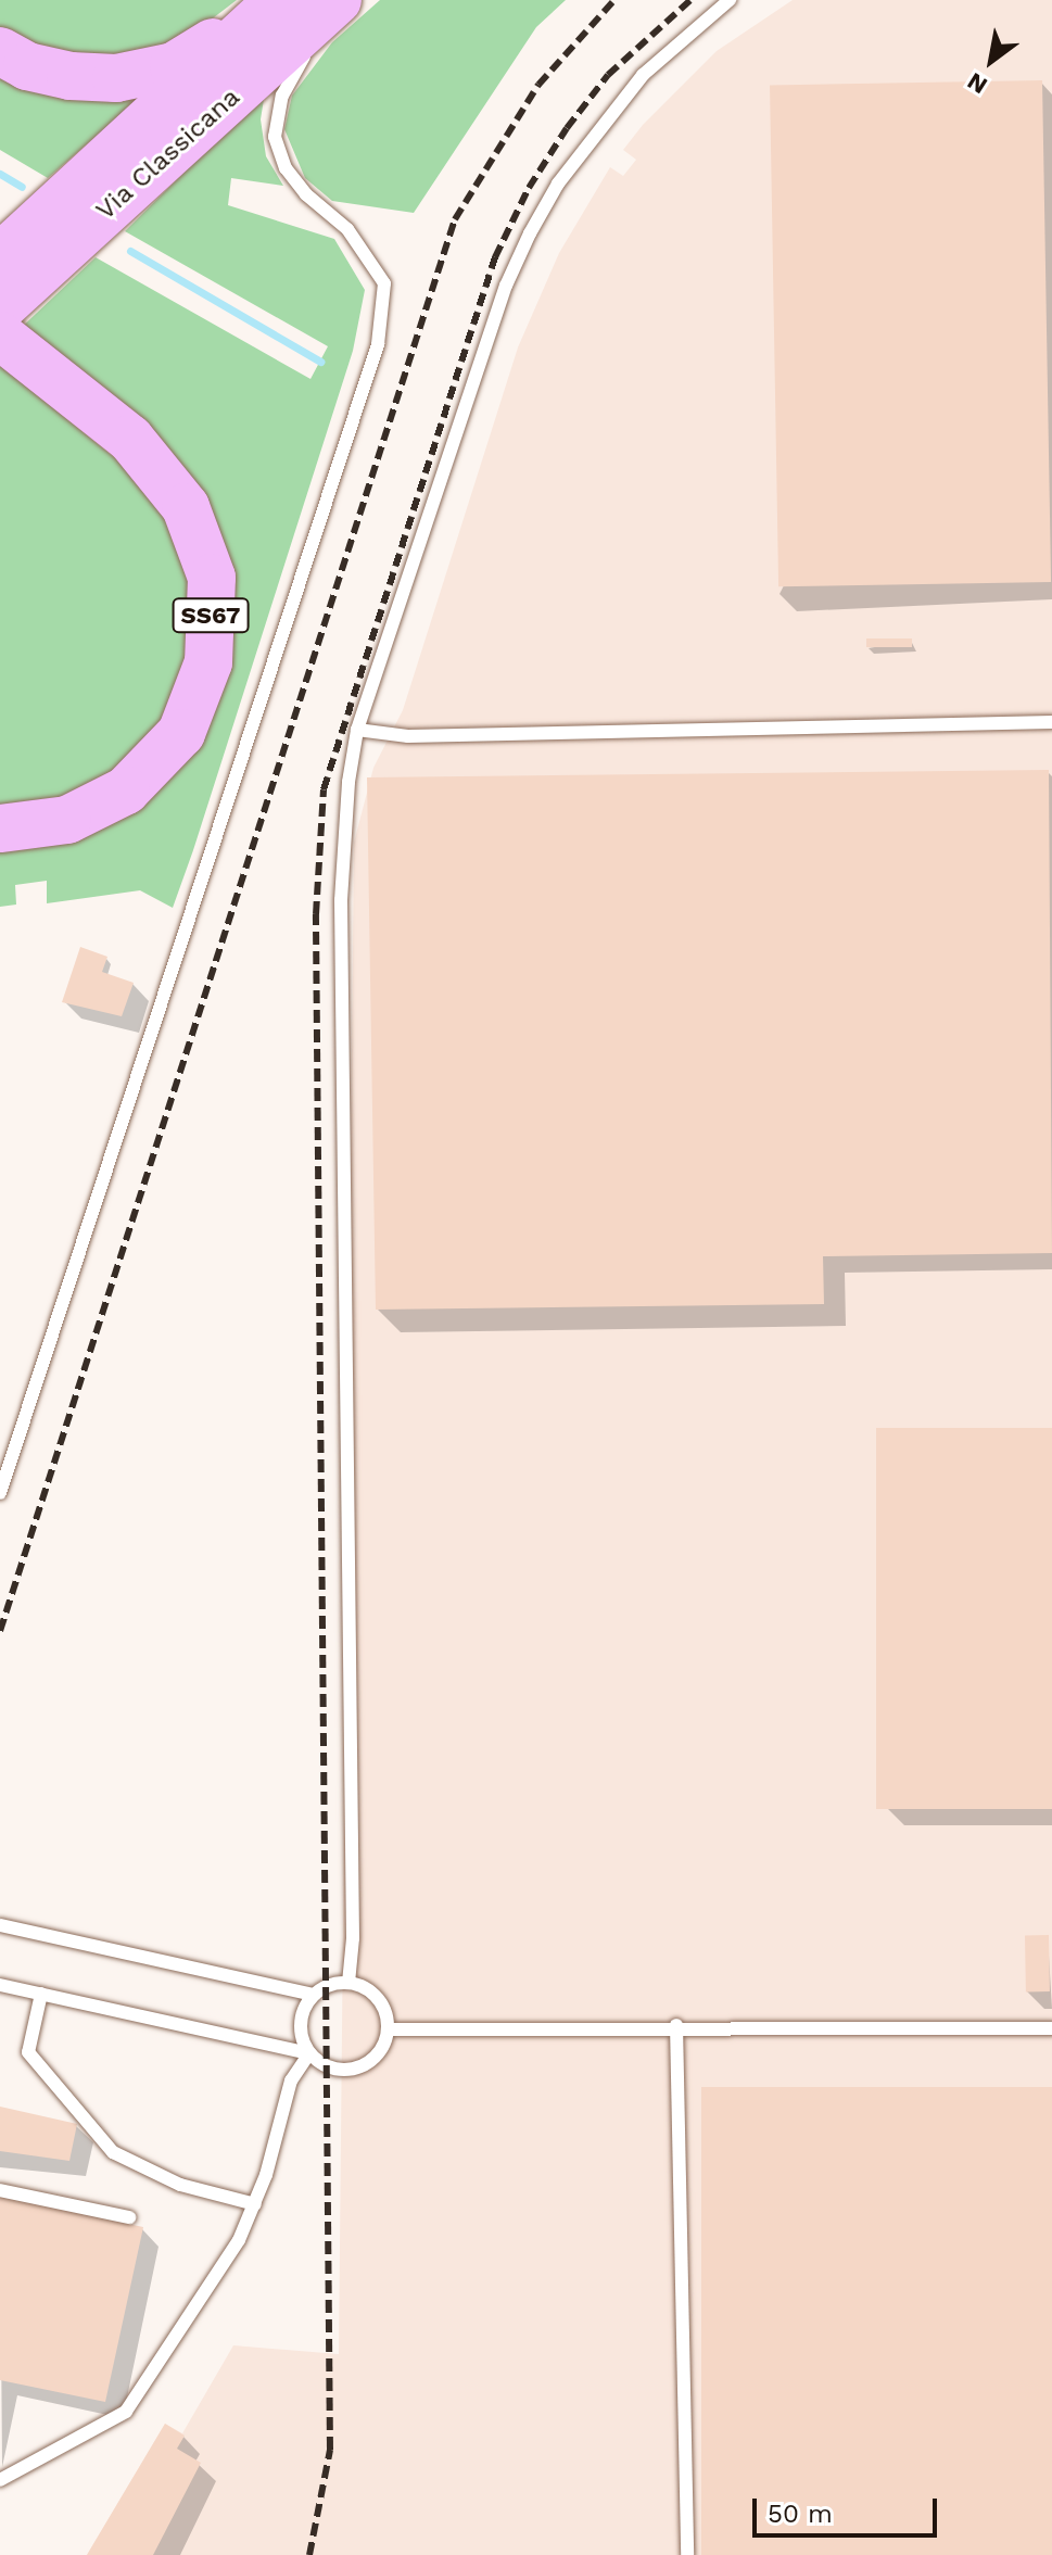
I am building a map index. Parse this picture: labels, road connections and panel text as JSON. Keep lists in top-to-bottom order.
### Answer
{
  "streets": {
    "highway": ["Via Classicana", "SS67"]
  },
  "scale_bar": "50 m",
  "north": "bottom left"
}
